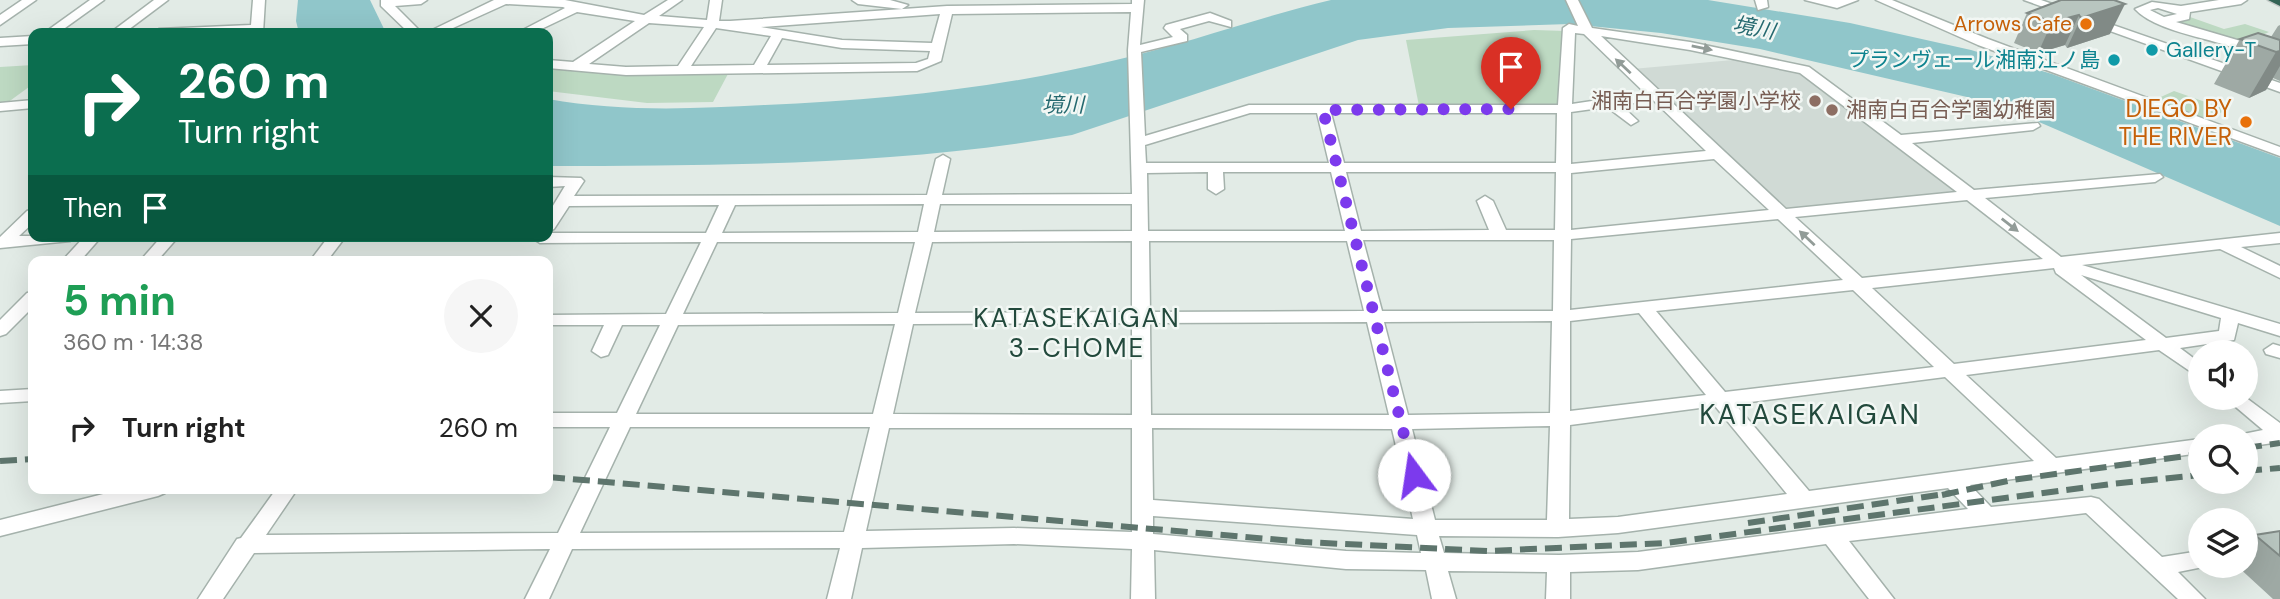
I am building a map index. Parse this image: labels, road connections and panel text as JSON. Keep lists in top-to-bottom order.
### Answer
{
  "districts": ["KATASEKAIGAN 3-CHOME", "KATASEKAIGAN"],
  "water": ["境川"],
  "places": [
    "Arrows Cafe",
    "Gallery-T",
    "プランヴェール湘南江ノ島",
    "湘南白百合学園小学校",
    "湘南白百合学園幼稚園",
    "DIEGO BY THE RIVER"
  ],
  "page": {
    "turn": ["260 m", "Turn right"],
    "then": "Then",
    "heading": ["5 min", "360 m · 14:38"],
    "list": [
      {
        "name": "Turn right",
        "value": "260 m"
      }
    ]
  }
}
